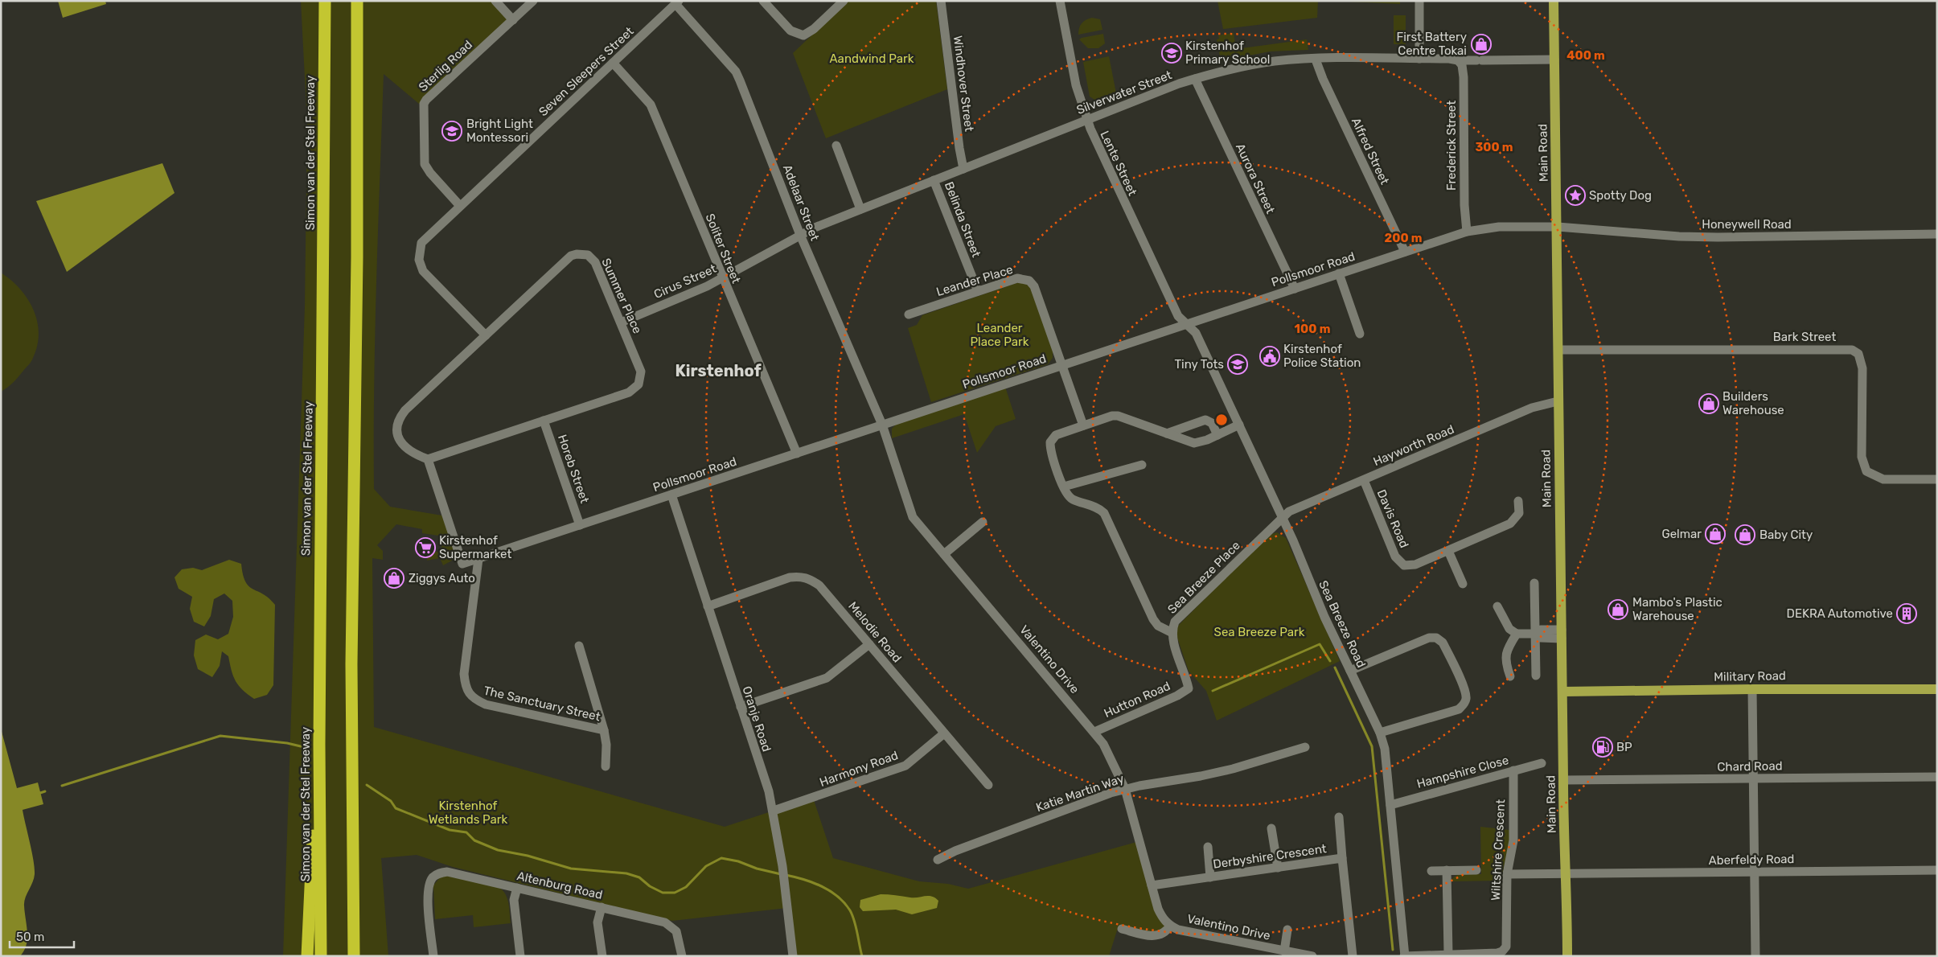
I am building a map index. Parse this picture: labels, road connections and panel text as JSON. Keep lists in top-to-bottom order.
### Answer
{
  "streets": {
    "highway": ["Simon van der Stel Freeway"],
    "main road": ["Main Road", "Military Road"],
    "street": [
      "Sterlig Road",
      "Seven Sleepers Street",
      "Windhover Street",
      "Silverwater Street",
      "Frederick Street",
      "Alfred Street",
      "Lente Street",
      "Aurora Street",
      "Adelaar Street",
      "Belinda Street",
      "Honeywell Road",
      "Soliter Street",
      "Pollsmoor Road",
      "Leander Place",
      "Cirus Street",
      "Summer Place",
      "Bark Street",
      "Hayworth Road",
      "Horeb Street",
      "Davis Road",
      "Sea Breeze Place",
      "Sea Breeze Road",
      "Melodie Road",
      "Valentino Drive",
      "Hutton Road",
      "The Sanctuary Street",
      "Oranje Road",
      "Chard Road",
      "Harmony Road",
      "Hampshire Close",
      "Katie Martin Way",
      "Wiltshire Crescent",
      "Derbyshire Crescent",
      "Aberfeldy Road",
      "Altenburg Road"
    ]
  },
  "crossings": [
    ["Sterlig Road", "Seven Sleepers Street"],
    ["Seven Sleepers Street", "Adelaar Street"],
    ["Seven Sleepers Street", "Soliter Street"],
    ["Seven Sleepers Street", "Summer Place"],
    ["Windhover Street", "Silverwater Street"],
    ["Silverwater Street", "Frederick Street"],
    ["Silverwater Street", "Alfred Street"],
    ["Silverwater Street", "Main Road"],
    ["Silverwater Street", "Lente Street"],
    ["Silverwater Street", "Aurora Street"],
    ["Silverwater Street", "Adelaar Street"],
    ["Silverwater Street", "Belinda Street"],
    ["Silverwater Street", "Cirus Street"],
    ["Frederick Street", "Pollsmoor Road"],
    ["Alfred Street", "Pollsmoor Road"],
    ["Main Road", "Honeywell Road"],
    ["Main Road", "Pollsmoor Road"],
    ["Main Road", "Bark Street"],
    ["Main Road", "Hayworth Road"],
    ["Main Road", "Military Road"],
    ["Main Road", "Chard Road"],
    ["Main Road", "Aberfeldy Road"],
    ["Lente Street", "Pollsmoor Road"],
    ["Lente Street", "Sea Breeze Road"],
    ["Aurora Street", "Pollsmoor Road"],
    ["Adelaar Street", "Pollsmoor Road"],
    ["Adelaar Street", "Cirus Street"],
    ["Adelaar Street", "Valentino Drive"],
    ["Belinda Street", "Leander Place"],
    ["Honeywell Road", "Pollsmoor Road"],
    ["Soliter Street", "Pollsmoor Road"],
    ["Soliter Street", "Cirus Street"],
    ["Pollsmoor Road", "Leander Place"],
    ["Pollsmoor Road", "Summer Place"],
    ["Pollsmoor Road", "Horeb Street"],
    ["Pollsmoor Road", "Sea Breeze Road"],
    ["Pollsmoor Road", "Valentino Drive"],
    ["Pollsmoor Road", "The Sanctuary Street"],
    ["Pollsmoor Road", "Oranje Road"],
    ["Cirus Street", "Summer Place"],
    ["Summer Place", "Horeb Street"],
    ["Hayworth Road", "Davis Road"],
    ["Hayworth Road", "Sea Breeze Place"],
    ["Hayworth Road", "Sea Breeze Road"],
    ["Sea Breeze Place", "Sea Breeze Road"],
    ["Sea Breeze Place", "Hutton Road"],
    ["Sea Breeze Road", "Hampshire Close"],
    ["Sea Breeze Road", "Wiltshire Crescent"],
    ["Melodie Road", "Oranje Road"],
    ["Melodie Road", "Harmony Road"],
    ["Valentino Drive", "Hutton Road"],
    ["Valentino Drive", "Katie Martin Way"],
    ["Valentino Drive", "Derbyshire Crescent"],
    ["Oranje Road", "Harmony Road"],
    ["Hampshire Close", "Wiltshire Crescent"],
    ["Wiltshire Crescent", "Aberfeldy Road"]
  ],
  "districts": ["Kirstenhof"],
  "parks": [
    "Aandwind Park",
    "Leander Place Park",
    "Sea Breeze Park",
    "Kirstenhof Wetlands Park"
  ],
  "places": {
    "shop": [
      "First Battery Centre Tokai",
      "Builders Warehouse",
      "Gelmar",
      "Baby City",
      "Ziggys Auto",
      "Mambo's Plastic Warehouse"
    ],
    "school or university": ["Kirstenhof Primary School", "Bright Light Montessori", "Tiny Tots"],
    "place": ["Spotty Dog"],
    "public building": ["Kirstenhof Police Station"],
    "supermarket": ["Kirstenhof Supermarket"],
    "building": ["DEKRA Automotive"],
    "fuel station": ["BP"]
  },
  "scale_bar": "50 m",
  "rings": [
    "400 m",
    "300 m",
    "200 m",
    "100 m"
  ]
}
